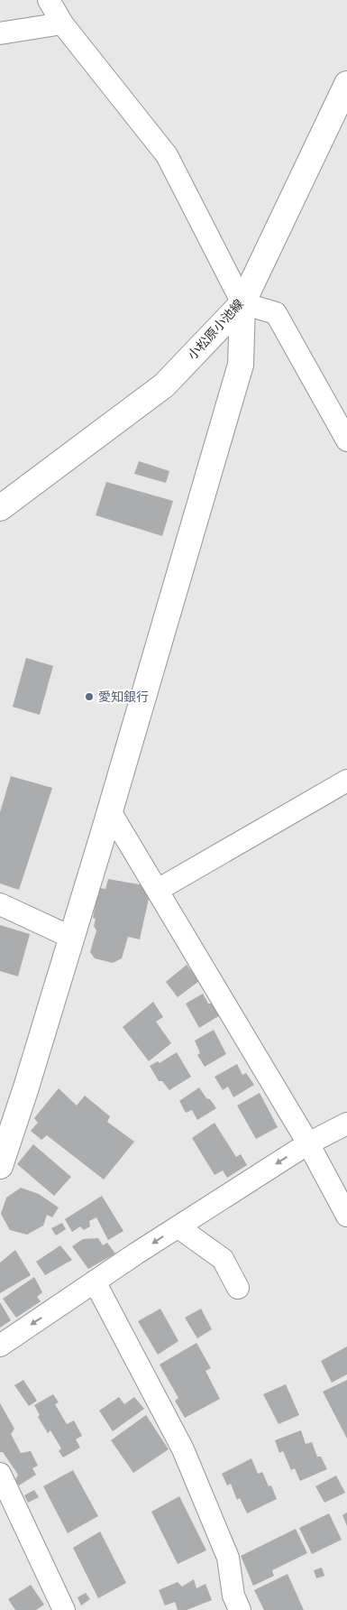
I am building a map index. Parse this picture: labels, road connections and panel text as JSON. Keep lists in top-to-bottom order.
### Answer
{
  "streets": {
    "street": ["小松原小池線"]
  },
  "places": ["愛知銀行"]
}
